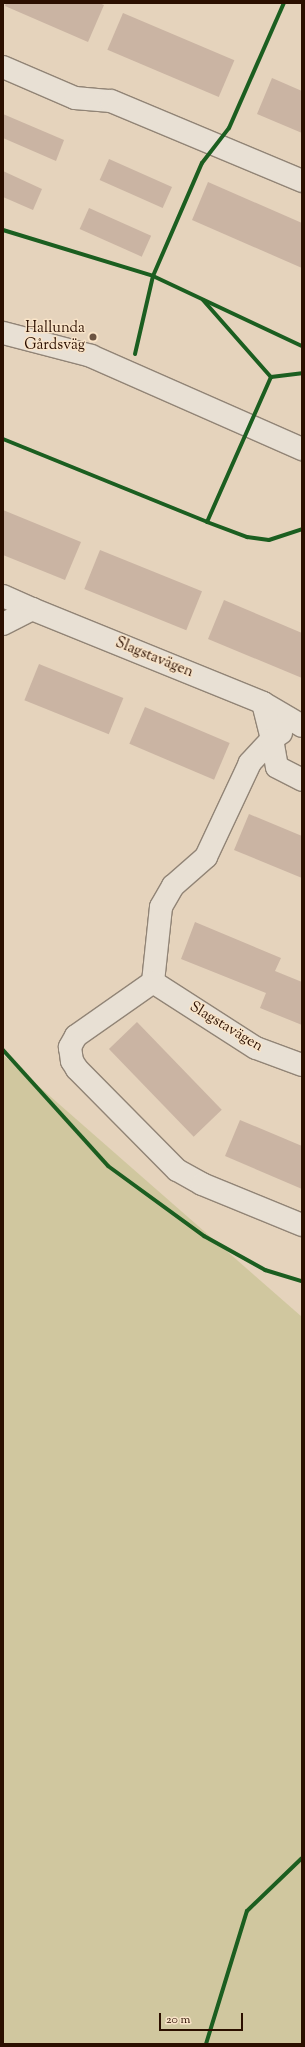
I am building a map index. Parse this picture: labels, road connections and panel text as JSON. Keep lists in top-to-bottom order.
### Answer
{
  "streets": {
    "street": ["Slagstavägen"]
  },
  "places": ["Hallunda Gårdsväg"],
  "scale_bar": "20 m"
}
